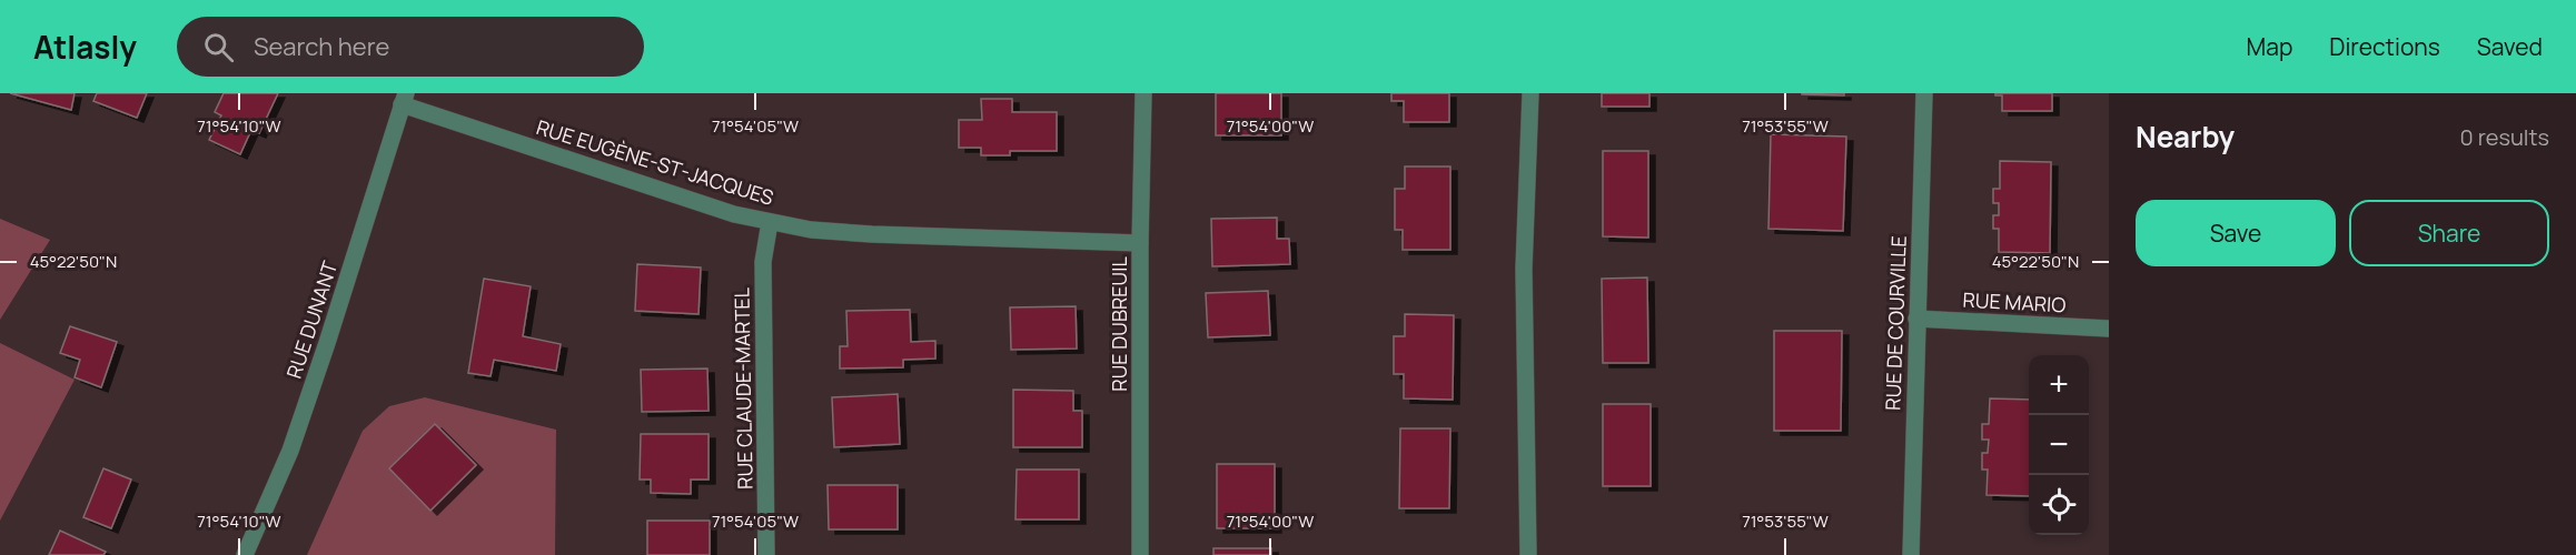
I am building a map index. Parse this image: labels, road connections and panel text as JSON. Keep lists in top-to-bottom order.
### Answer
{
  "streets": {
    "street": [
      "RUE EUGÈNE-ST-JACQUES",
      "RUE MARIO",
      "RUE DUNANT",
      "RUE DE COURVILLE",
      "RUE DUBREUIL",
      "RUE CLAUDE-MARTEL"
    ]
  },
  "crossings": [
    ["RUE EUGÈNE-ST-JACQUES", "RUE DUNANT"],
    ["RUE EUGÈNE-ST-JACQUES", "RUE DUBREUIL"],
    ["RUE EUGÈNE-ST-JACQUES", "RUE CLAUDE-MARTEL"],
    ["RUE MARIO", "RUE DE COURVILLE"]
  ],
  "page": {
    "header": "Atlasly",
    "search": "Search here",
    "nav": ["Map", "Directions", "Saved"],
    "heading": ["Nearby", "0 results"],
    "buttons": ["Save", "Share"],
    "map_buttons": ["+", "−"]
  },
  "coordinates": [
    "71°54'10\"W",
    "71°54'05\"W",
    "71°54'00\"W",
    "71°53'55\"W",
    "45°22'50\"N"
  ]
}
